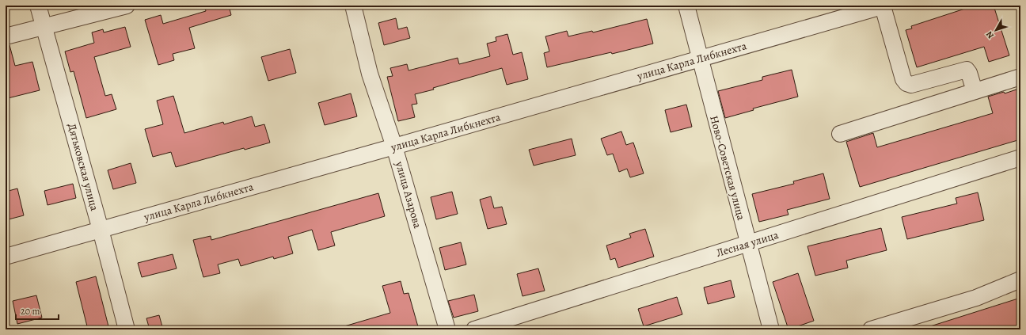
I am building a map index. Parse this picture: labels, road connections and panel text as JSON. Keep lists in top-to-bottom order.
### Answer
{
  "streets": {
    "street": [
      "улица Карла Либкнехта",
      "Дятьковская улица",
      "Ново-Советская улица",
      "улица Азарова",
      "Лесная улица"
    ]
  },
  "crossings": [
    ["улица Карла Либкнехта", "Дятьковская улица"],
    ["улица Карла Либкнехта", "Ново-Советская улица"],
    ["улица Карла Либкнехта", "улица Азарова"],
    ["Ново-Советская улица", "Лесная улица"]
  ],
  "scale_bar": "20 m",
  "north": "bottom left"
}
